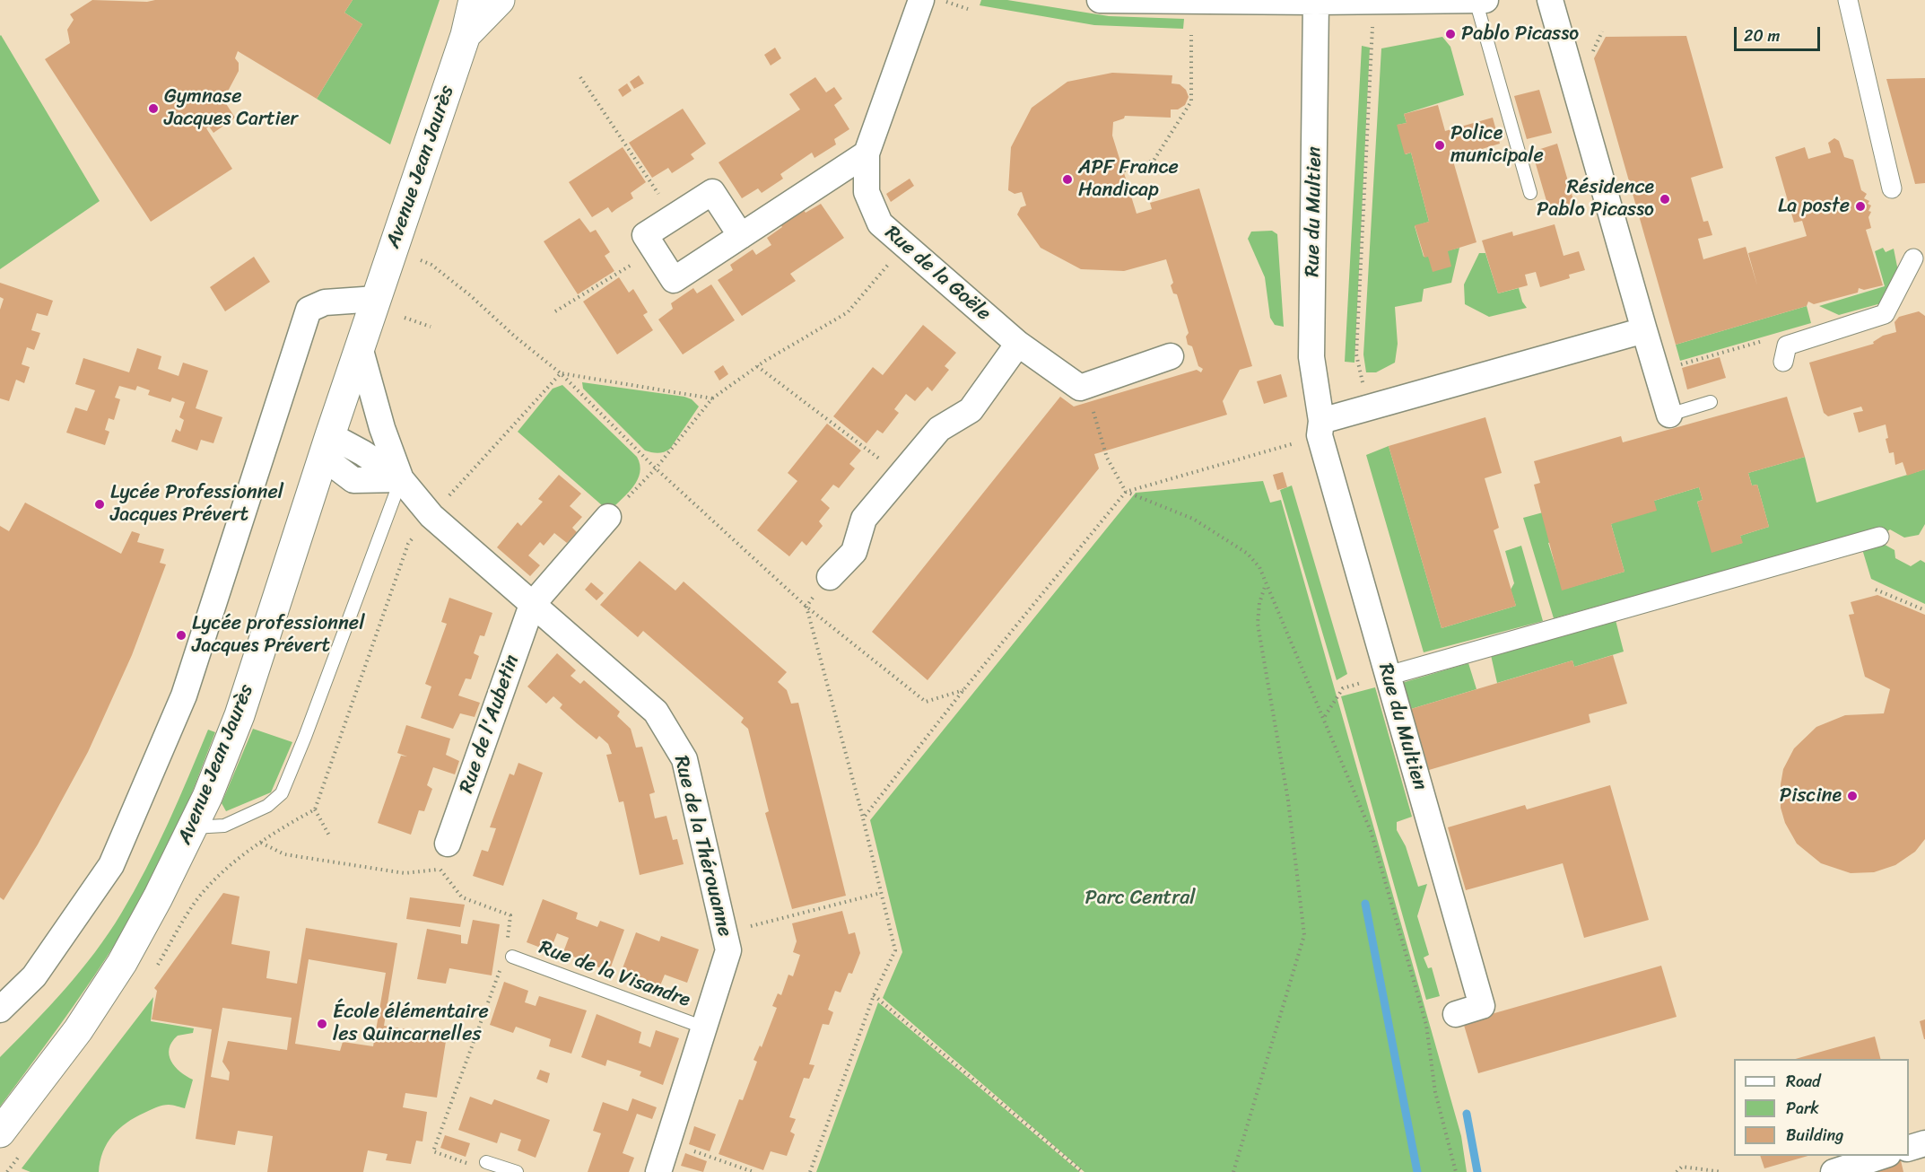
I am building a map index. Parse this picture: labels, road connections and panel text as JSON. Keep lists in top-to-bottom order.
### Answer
{
  "streets": {
    "street": [
      "Avenue Jean Jaurès",
      "Rue du Multien",
      "Rue de la Goële",
      "Rue de l'Aubetin",
      "Rue de la Thérouanne"
    ],
    "lane": ["Rue de la Visandre"]
  },
  "crossings": [
    ["Avenue Jean Jaurès", "Rue de la Thérouanne"],
    ["Rue de l'Aubetin", "Rue de la Thérouanne"],
    ["Rue de la Thérouanne", "Rue de la Visandre"]
  ],
  "parks": ["Parc Central"],
  "places": [
    "Pablo Picasso",
    "Gymnase Jacques Cartier",
    "Police municipale",
    "APF France Handicap",
    "Résidence Pablo Picasso",
    "La poste",
    "Lycée Professionnel Jacques Prévert",
    "Lycée professionnel Jacques Prévert",
    "Piscine",
    "École élémentaire les Quincarnelles"
  ],
  "legend": ["Road", "Park", "Building"],
  "scale_bar": "20 m"
}
